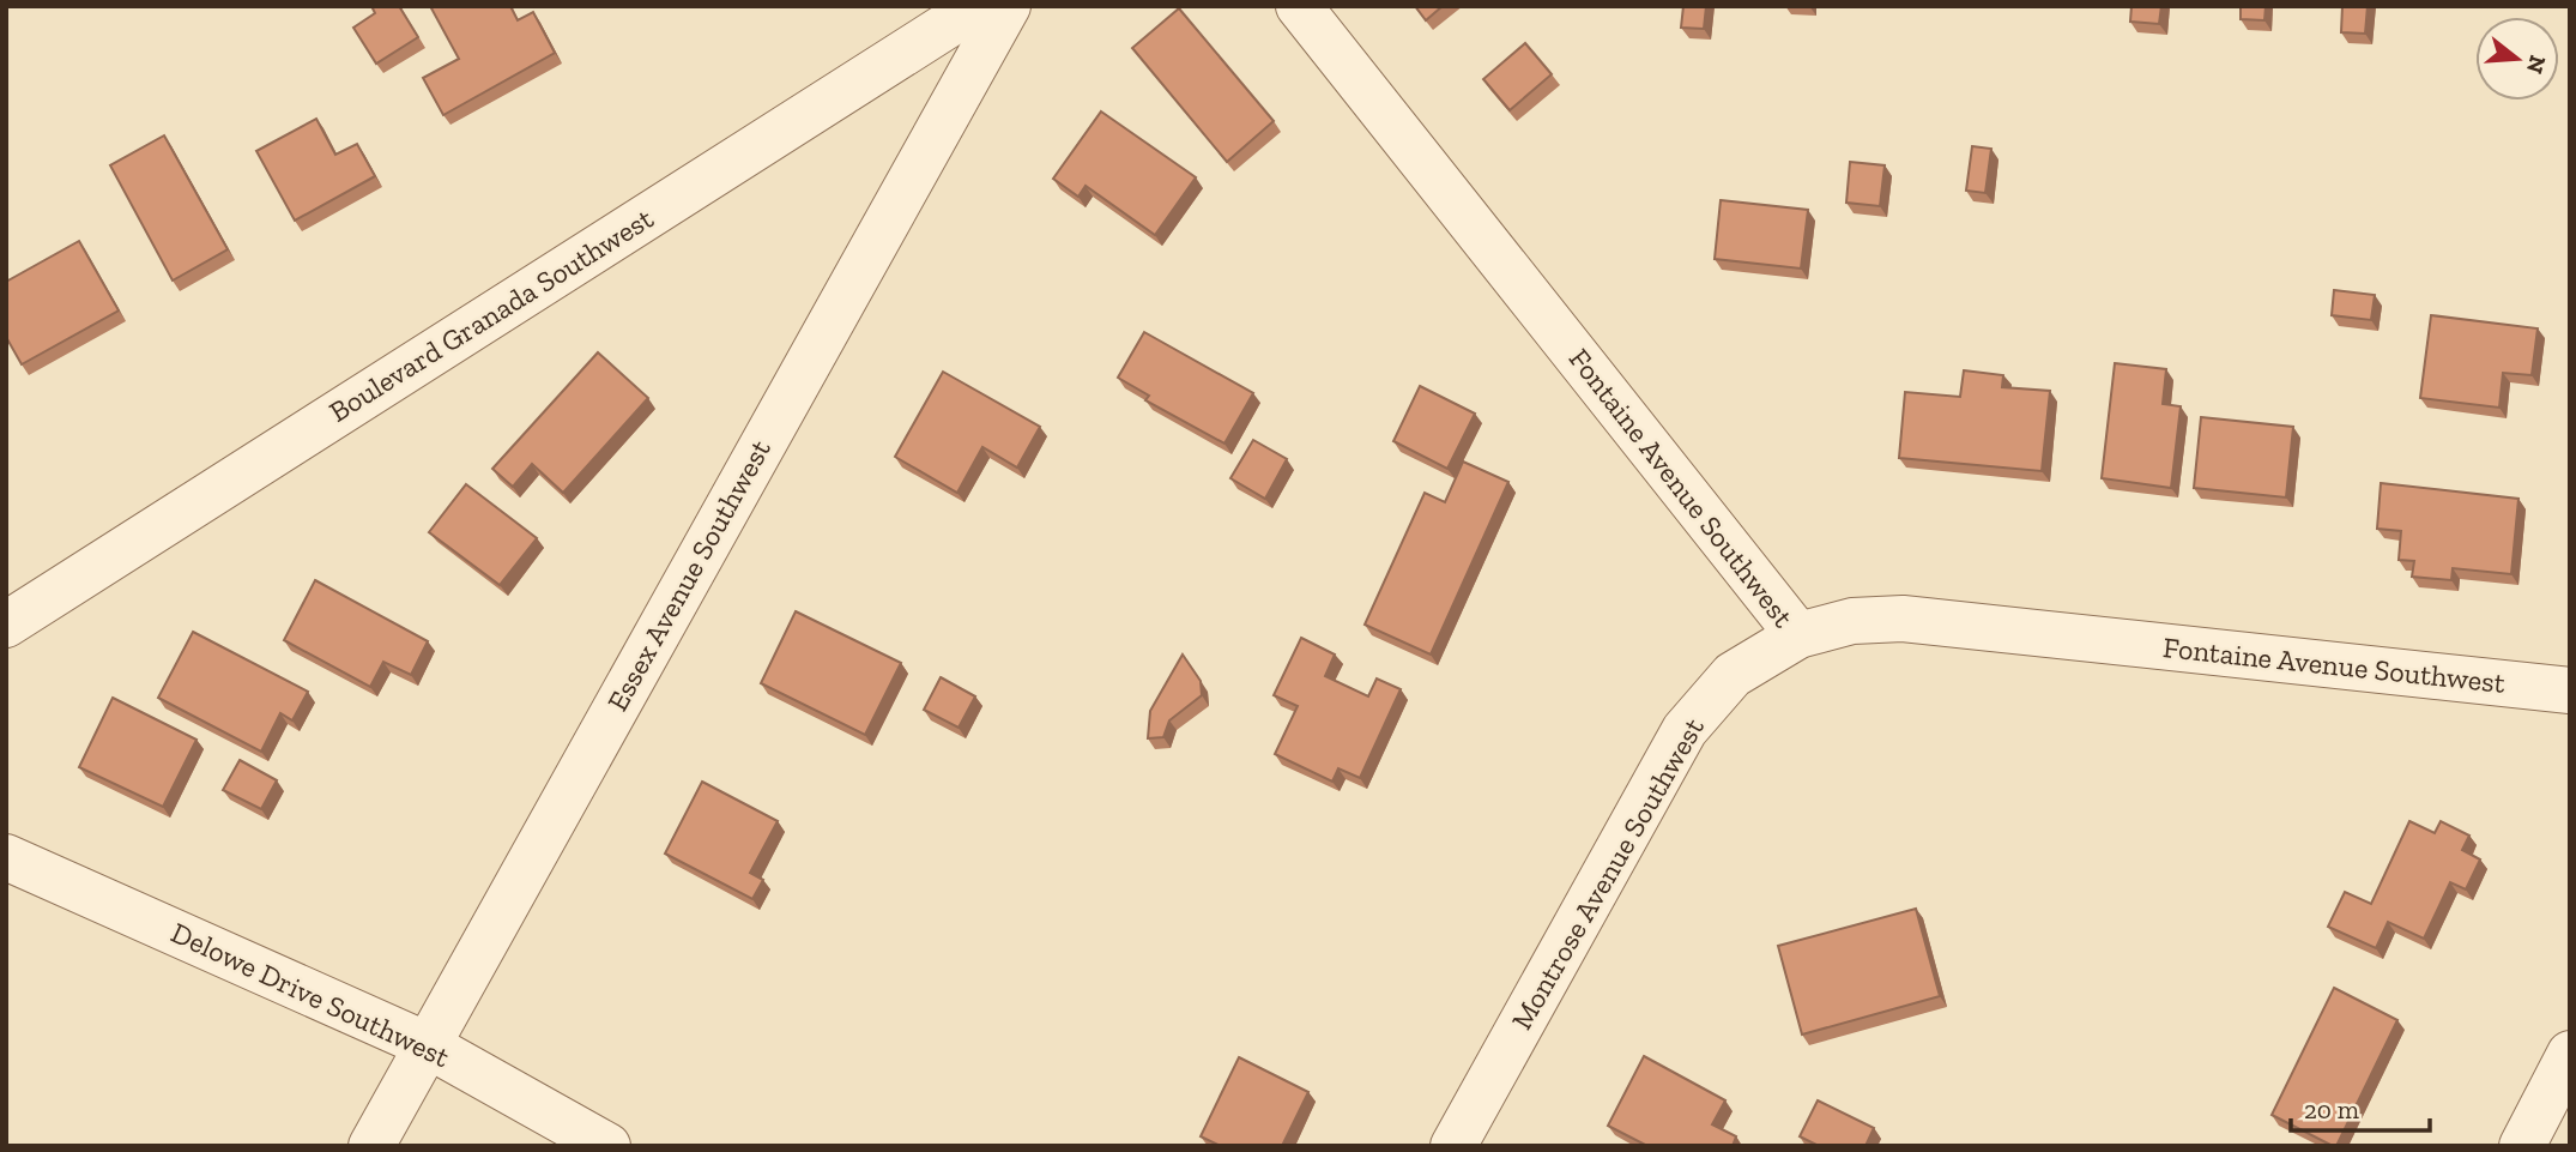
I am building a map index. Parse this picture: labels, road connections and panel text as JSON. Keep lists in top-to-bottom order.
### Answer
{
  "streets": {
    "street": [
      "Boulevard Granada Southwest",
      "Fontaine Avenue Southwest",
      "Essex Avenue Southwest",
      "Montrose Avenue Southwest",
      "Delowe Drive Southwest"
    ]
  },
  "crossings": [
    ["Fontaine Avenue Southwest", "Montrose Avenue Southwest"],
    ["Essex Avenue Southwest", "Delowe Drive Southwest"]
  ],
  "scale_bar": "20 m",
  "north": "right"
}
